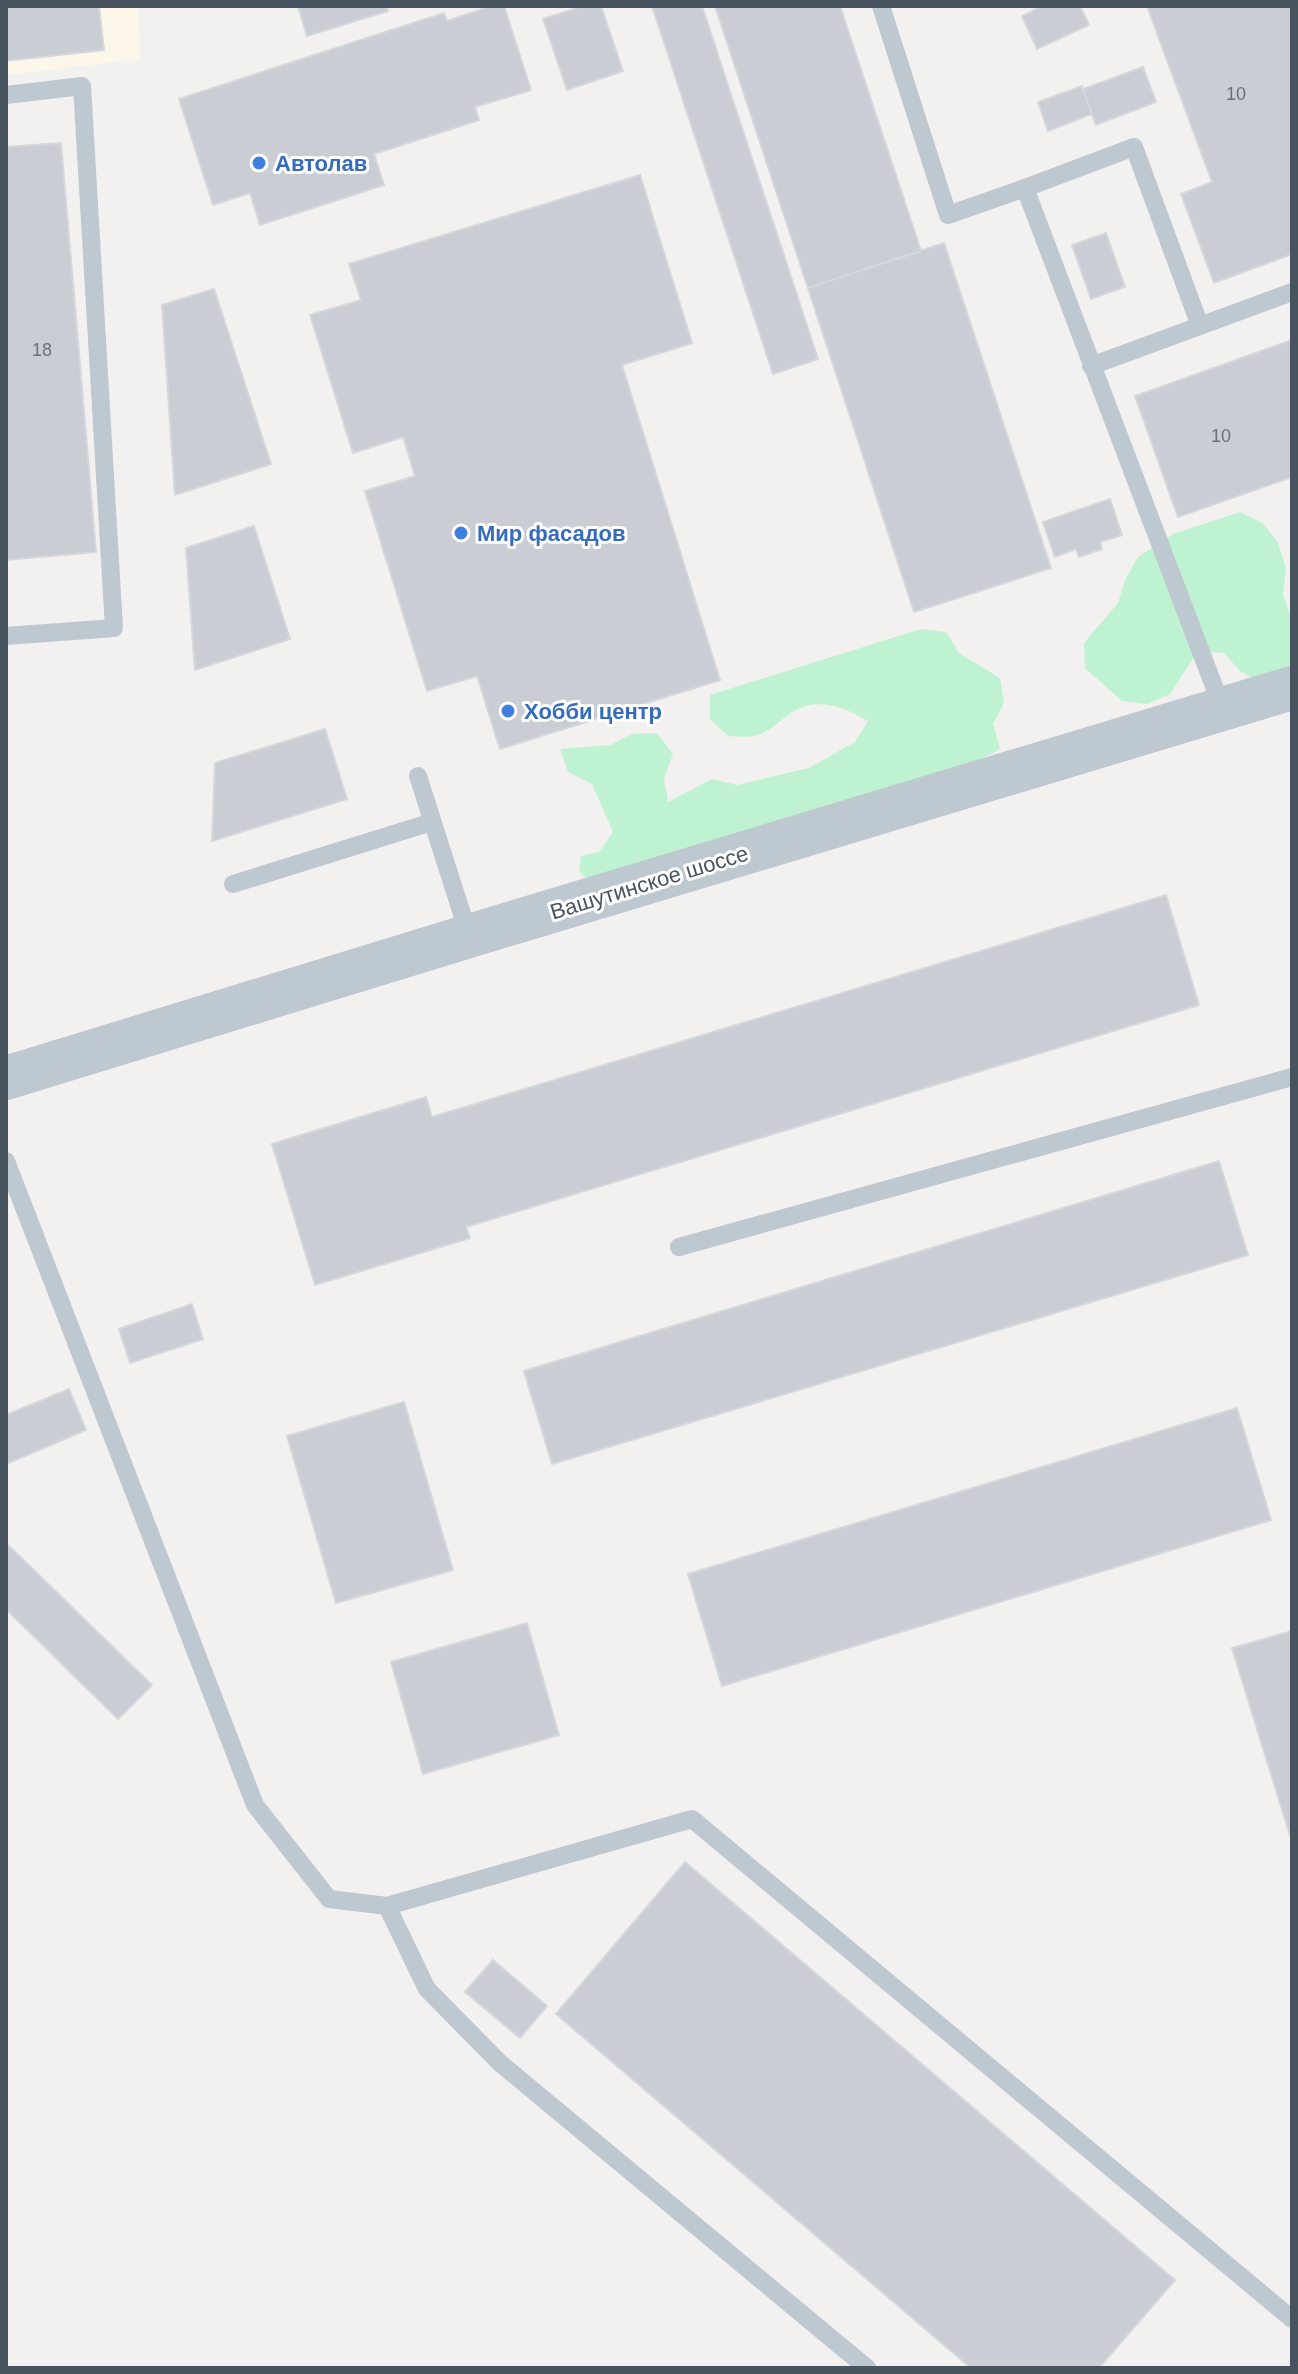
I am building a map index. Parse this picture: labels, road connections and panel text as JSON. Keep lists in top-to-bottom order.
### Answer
{
  "streets": {
    "street": ["Вашутинское шоссе"]
  },
  "places": ["Автолав", "Мир фасадов", "Хобби центр"],
  "house_numbers": ["10", "18", "10"]
}
